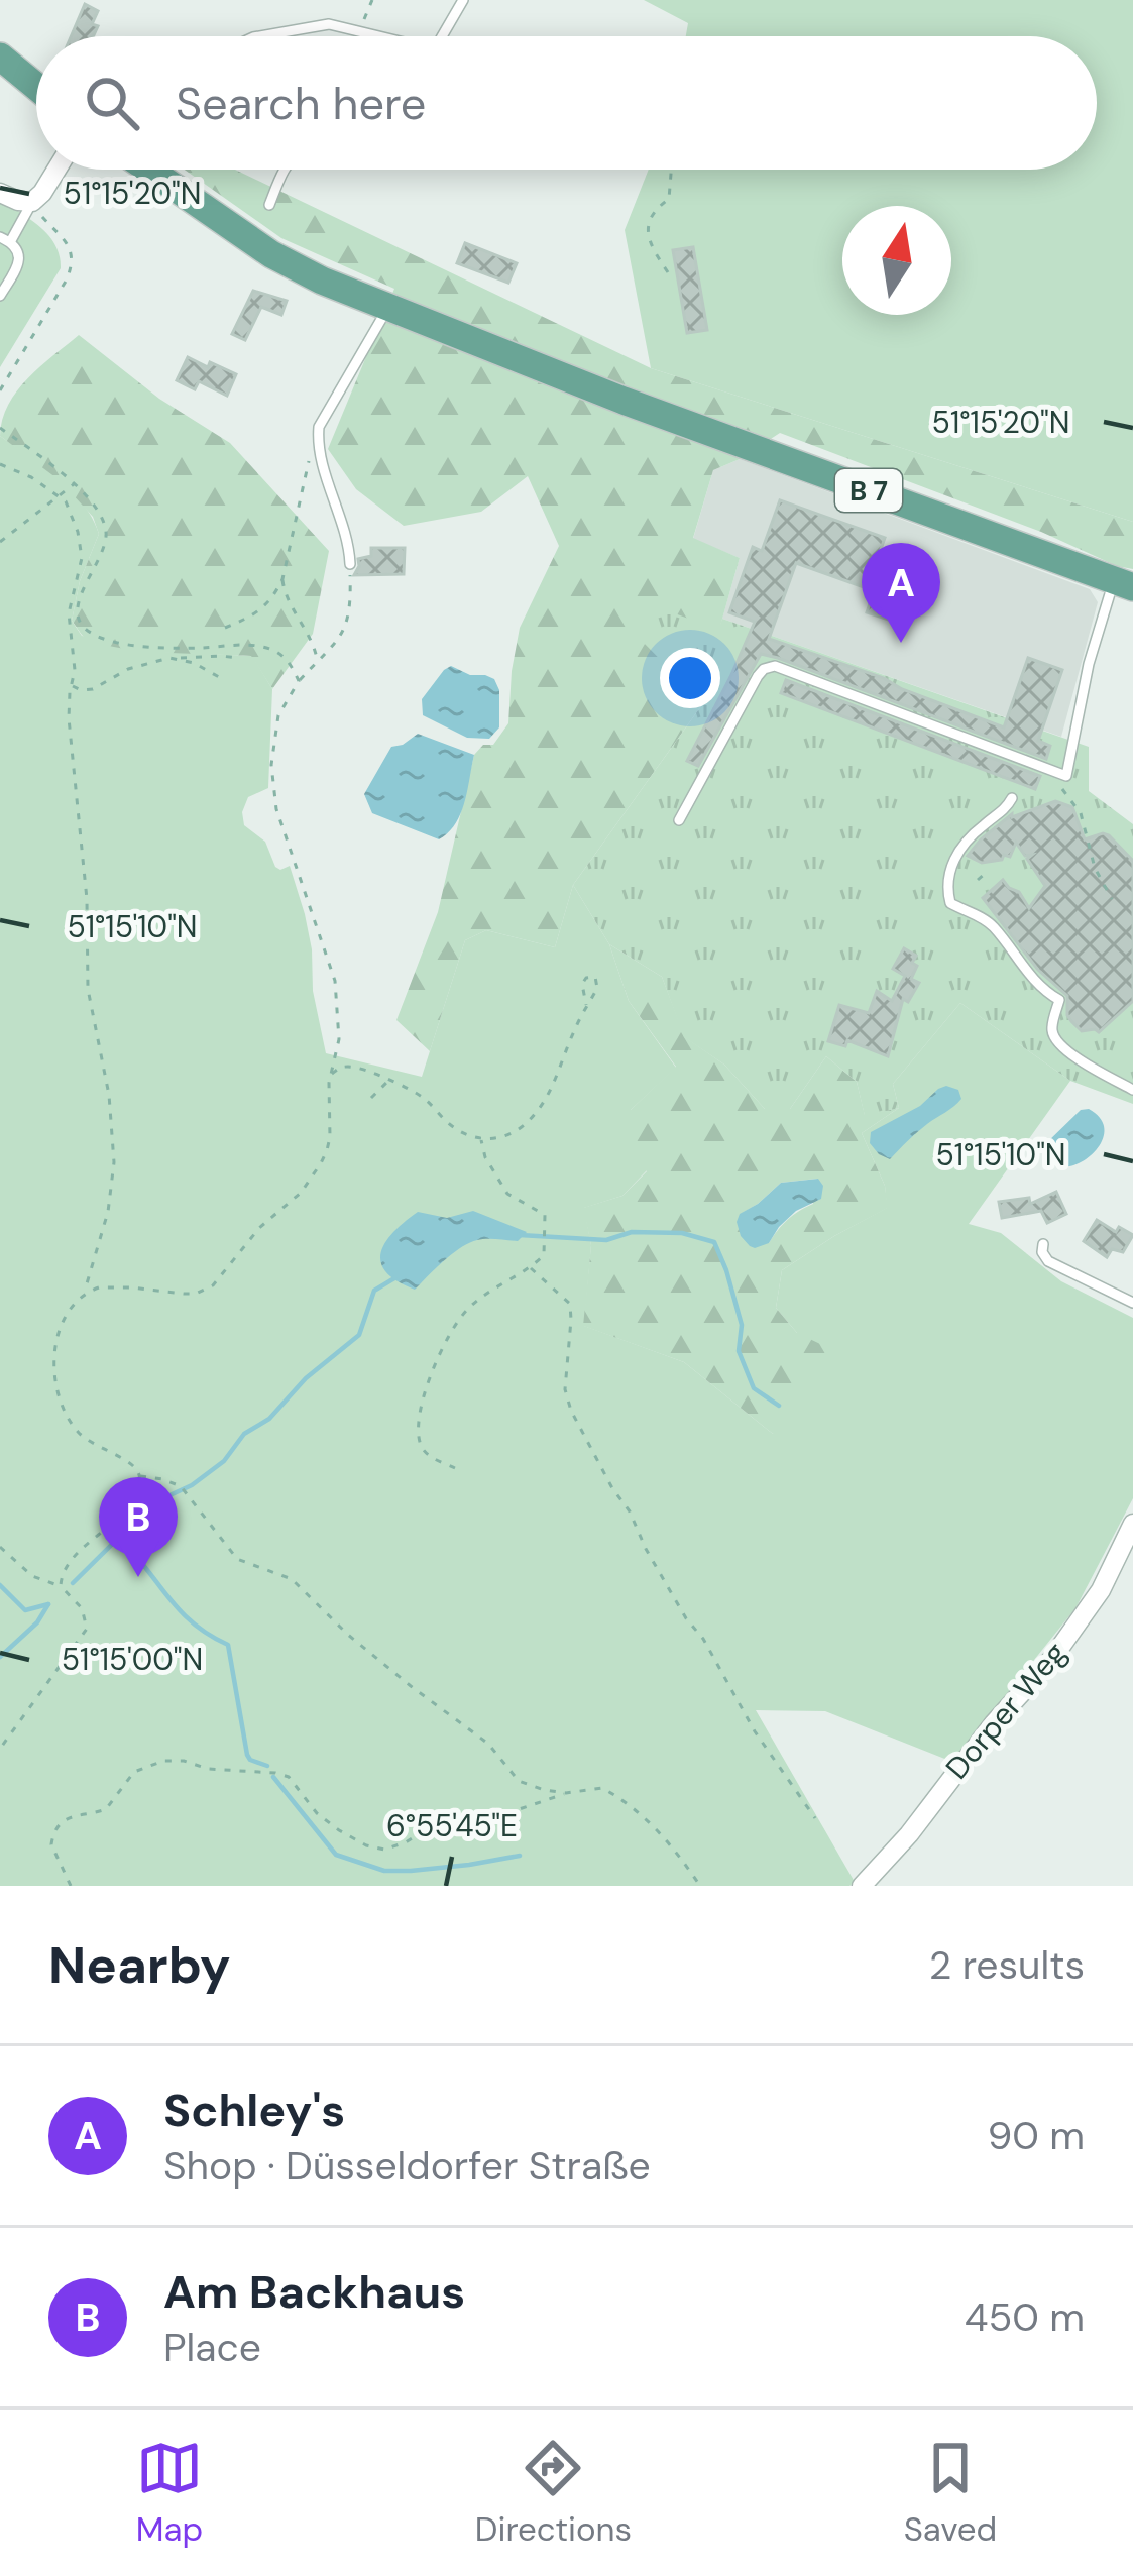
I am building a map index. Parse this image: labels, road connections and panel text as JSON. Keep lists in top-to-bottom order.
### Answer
{
  "streets": {
    "main road": ["B 7"],
    "street": ["Dorper Weg"]
  },
  "north": "top",
  "page": {
    "search": "Search here",
    "pins": ["A", "B"],
    "heading": ["Nearby", "2 results"],
    "list": [
      {
        "mark": "A",
        "name": "Schley's",
        "note": "Shop · Düsseldorfer Straße",
        "value": "90 m"
      },
      {
        "mark": "B",
        "name": "Am Backhaus",
        "note": "Place",
        "value": "450 m"
      }
    ],
    "nav": ["Map", "Directions", "Saved"]
  },
  "coordinates": [
    "51°15'20\"N",
    "51°15'10\"N",
    "51°15'00\"N",
    "6°55'45\"E"
  ]
}
